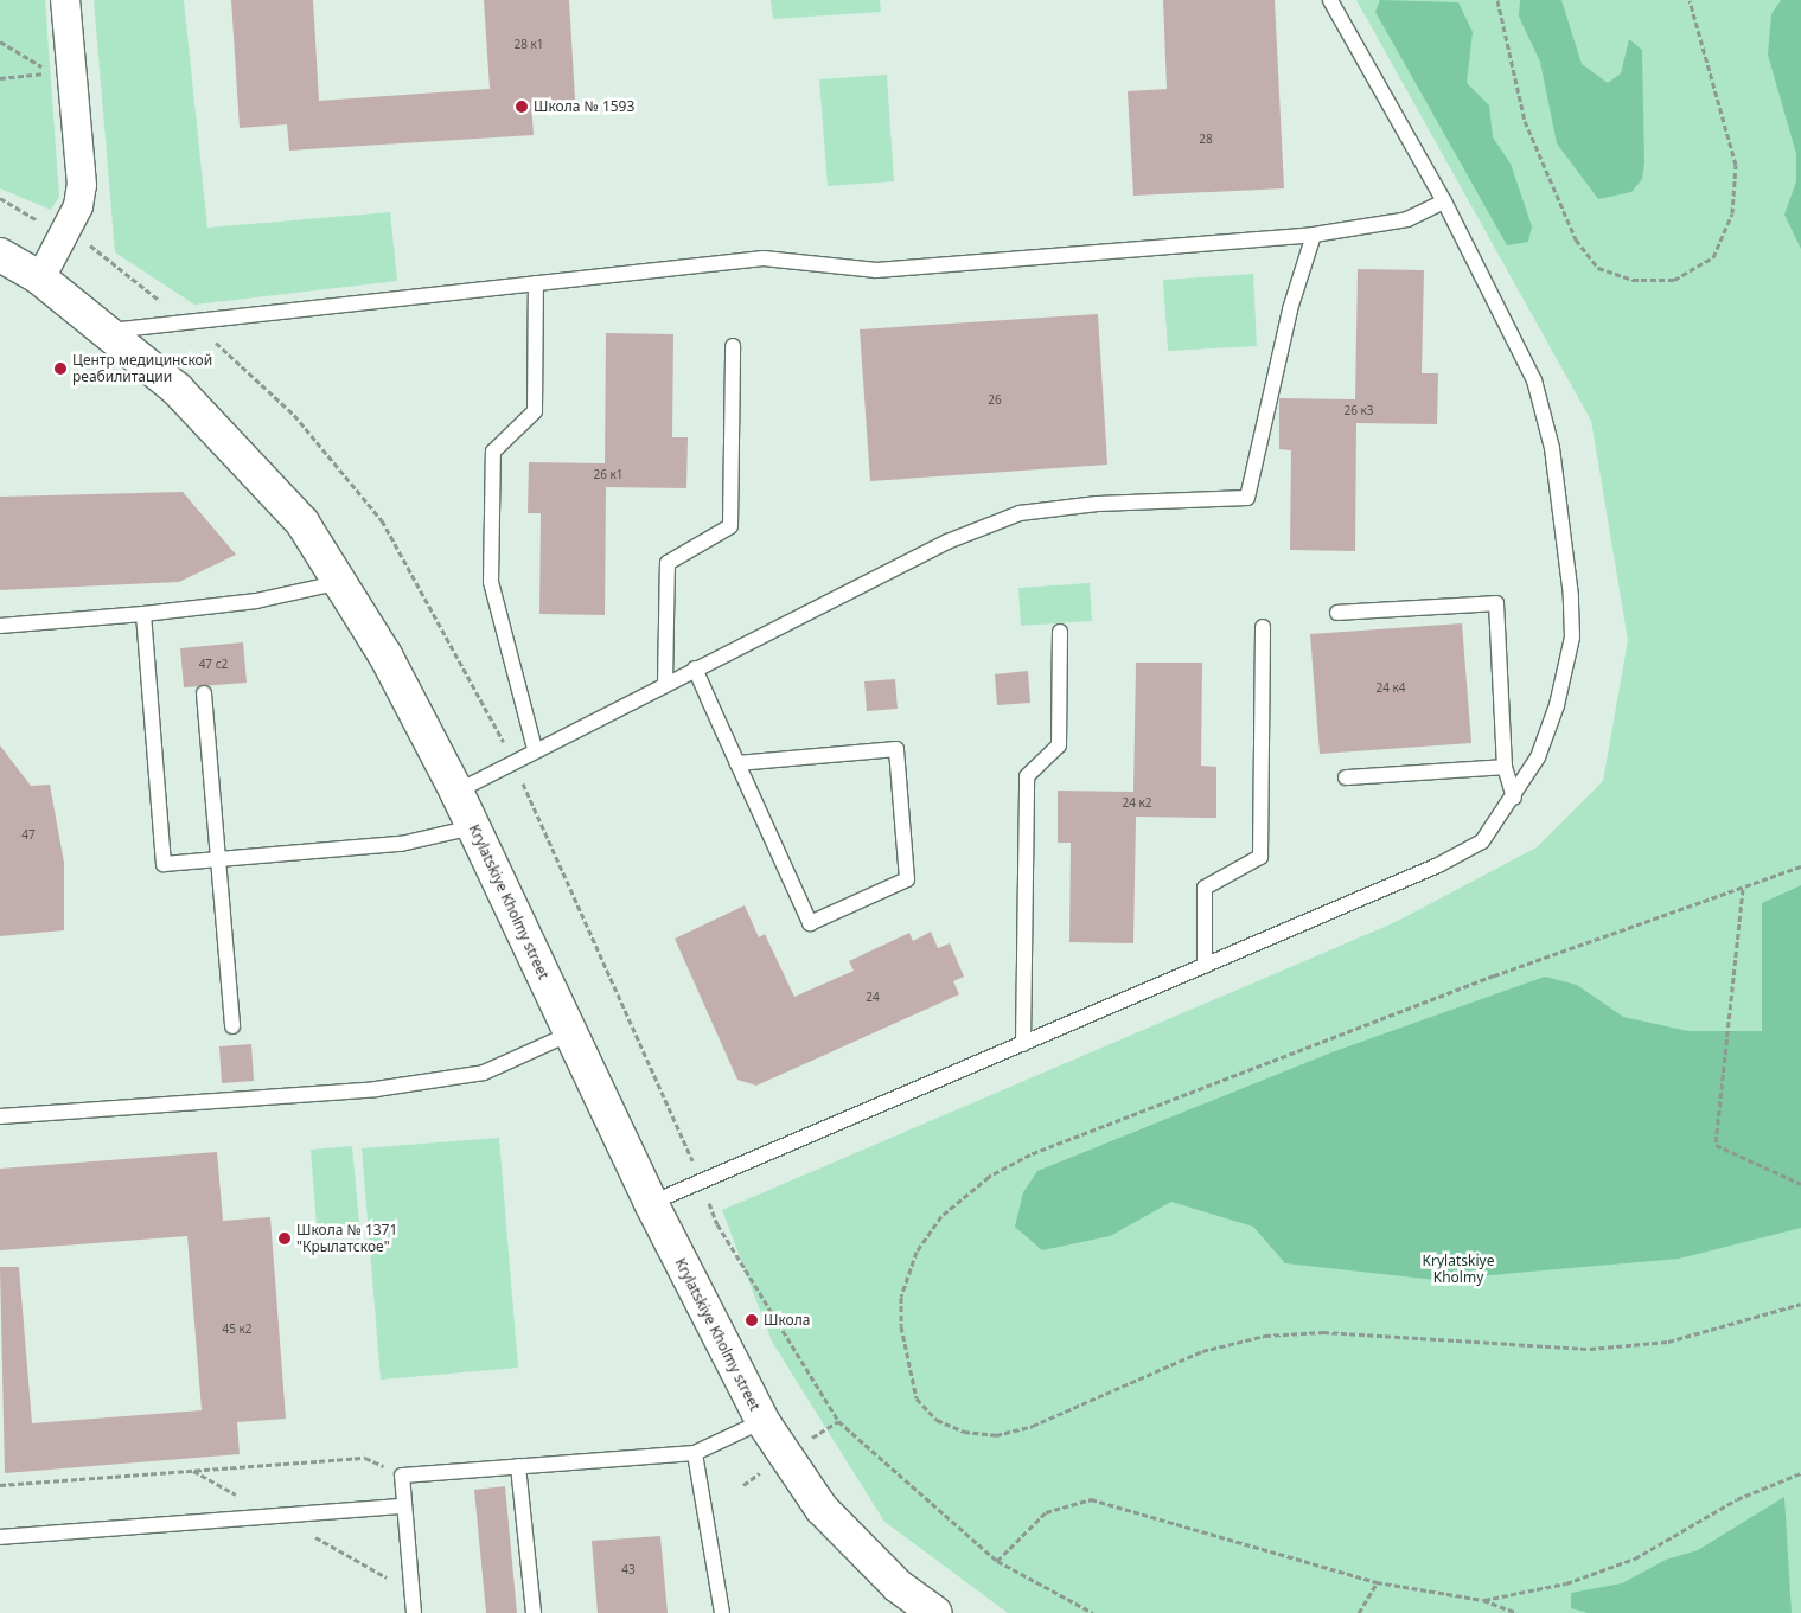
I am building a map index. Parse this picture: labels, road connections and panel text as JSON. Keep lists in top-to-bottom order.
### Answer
{
  "streets": {
    "street": ["Krylatskiye Kholmy street"]
  },
  "parks": ["Krylatskiye Kholmy"],
  "places": [
    "Школа № 1593",
    "Центр медицинской реабилитации",
    "Школа № 1371 \"Крылатское\"",
    "Школа"
  ],
  "house_numbers": [
    "28 к1",
    "28",
    "26",
    "26 к3",
    "26 к1",
    "47 с2",
    "24 к4",
    "24 к2",
    "47",
    "24",
    "45 к2",
    "43"
  ]
}
